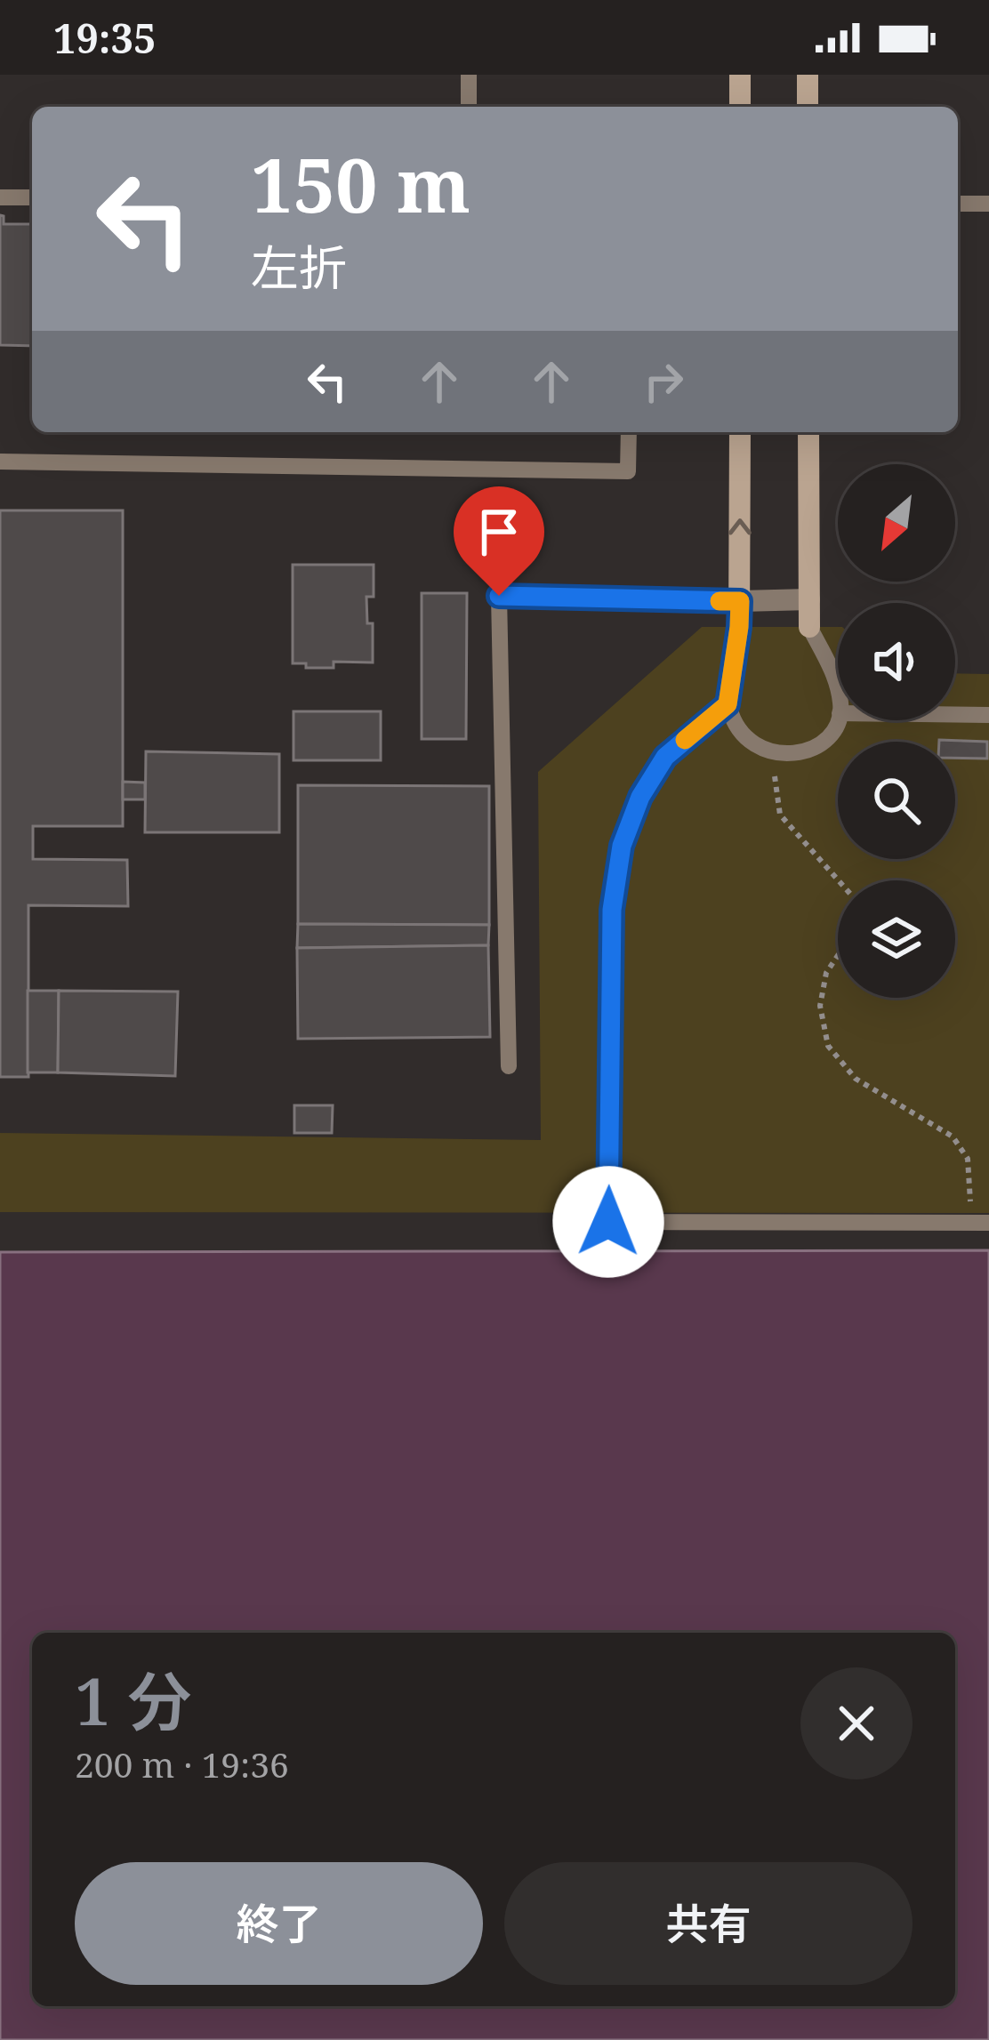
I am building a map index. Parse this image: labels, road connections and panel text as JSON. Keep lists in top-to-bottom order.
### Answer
{
  "north": "bottom left",
  "page": {
    "status": "19:35",
    "turn": ["150 m", "左折"],
    "heading": ["1 分", "200 m · 19:36"],
    "buttons": ["終了", "共有"]
  }
}
